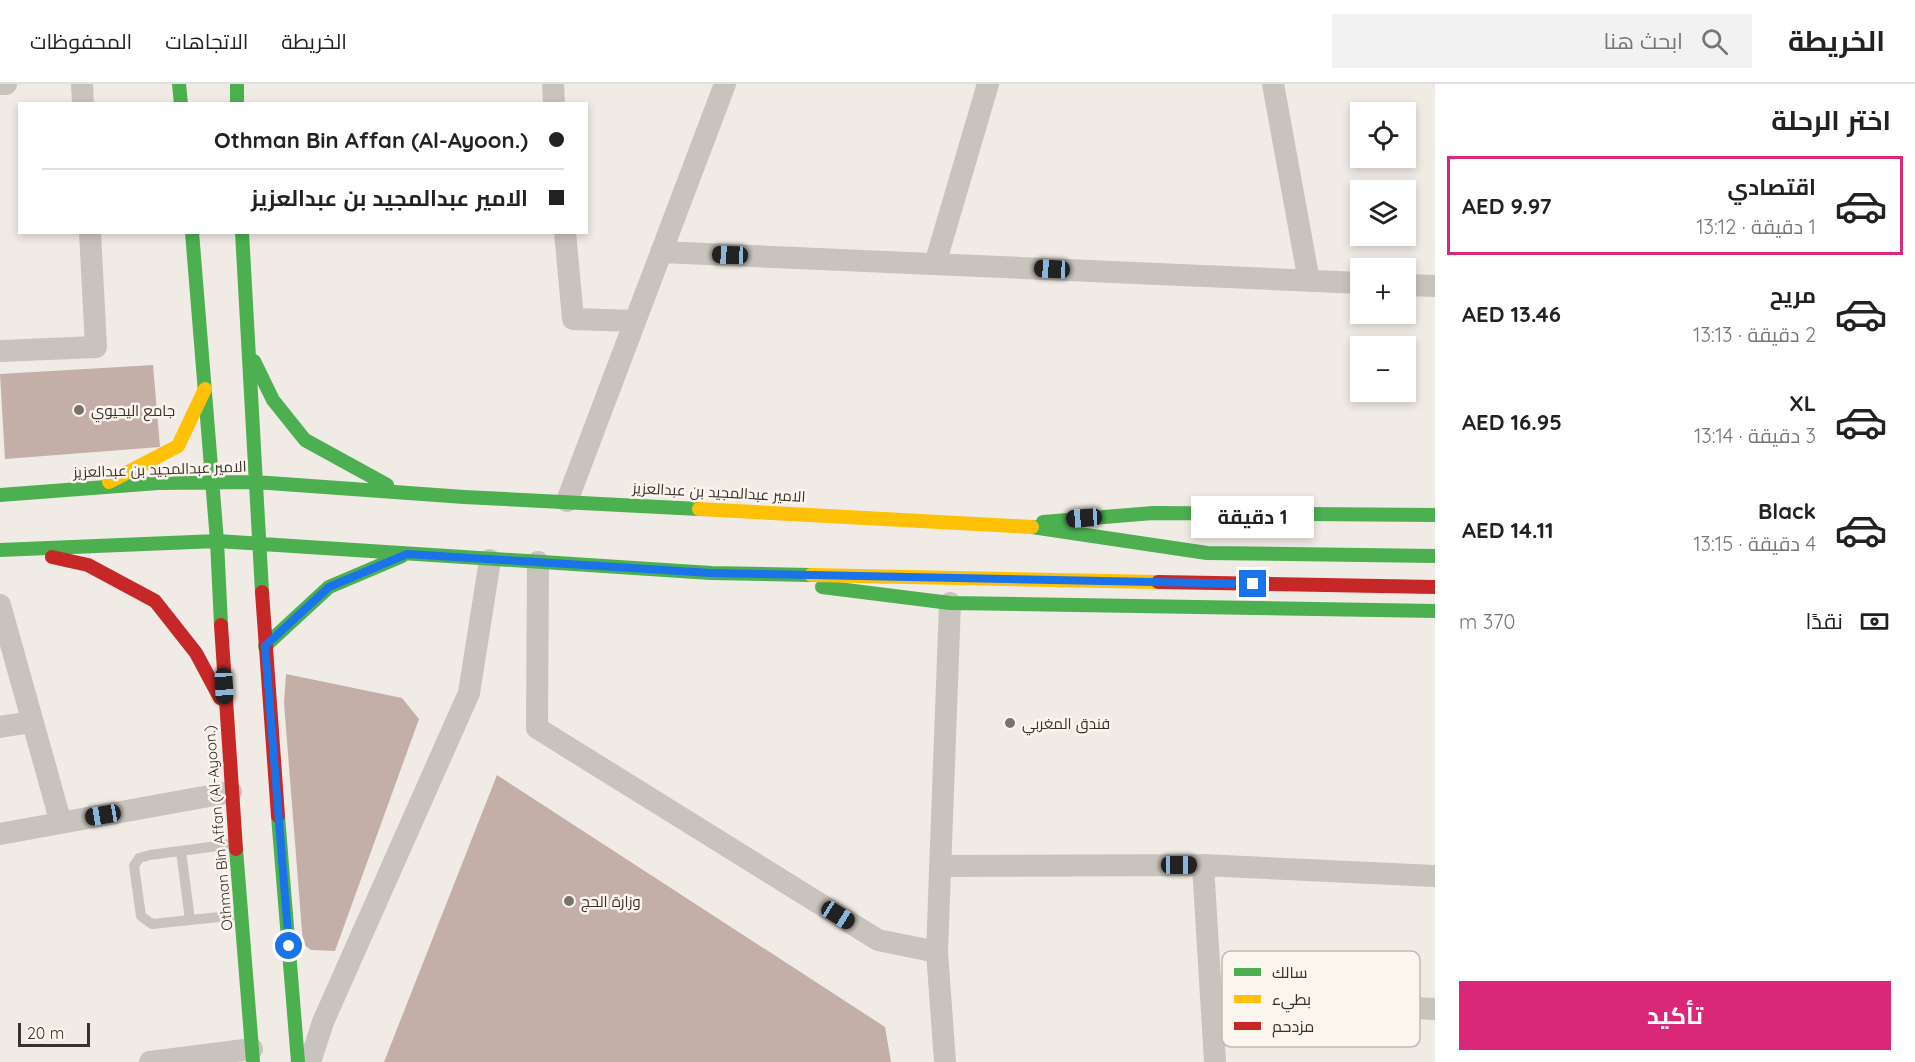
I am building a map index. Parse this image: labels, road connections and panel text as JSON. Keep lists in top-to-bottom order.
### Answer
{
  "streets": {
    "main road": ["الامير عبدالمجيد بن عبدالعزيز", "Othman Bin Affan (Al-Ayoon.)"]
  },
  "crossings": [
    ["الامير عبدالمجيد بن عبدالعزيز", "Othman Bin Affan (Al-Ayoon.)"]
  ],
  "places": ["جامع اليحيوي", "فندق المغربي", "وزارة الحج"],
  "legend": ["سالك", "بطيء", "مزدحم"],
  "scale_bar": "20 m",
  "page": {
    "header": "الخريطة",
    "search": "ابحث هنا",
    "nav": ["الخريطة", "الاتجاهات", "المحفوظات"],
    "heading": "اختر الرحلة",
    "map_buttons": ["+", "−"],
    "banner": ["Othman Bin Affan (Al-Ayoon.)", "الامير عبدالمجيد بن عبدالعزيز"],
    "list": [
      {
        "name": "اقتصادي",
        "note": "1 دقيقة · 13:12",
        "value": "AED 9.97"
      },
      {
        "name": "مريح",
        "note": "2 دقيقة · 13:13",
        "value": "AED 13.46"
      },
      {
        "name": "XL",
        "note": "3 دقيقة · 13:14",
        "value": "AED 16.95"
      },
      {
        "name": "Black",
        "note": "4 دقيقة · 13:15",
        "value": "AED 14.11"
      }
    ],
    "bubble": "1 دقيقة",
    "pay": ["نقدًا", "370 m"],
    "buttons": "تأكيد",
    "scale": "20 m"
  }
}
